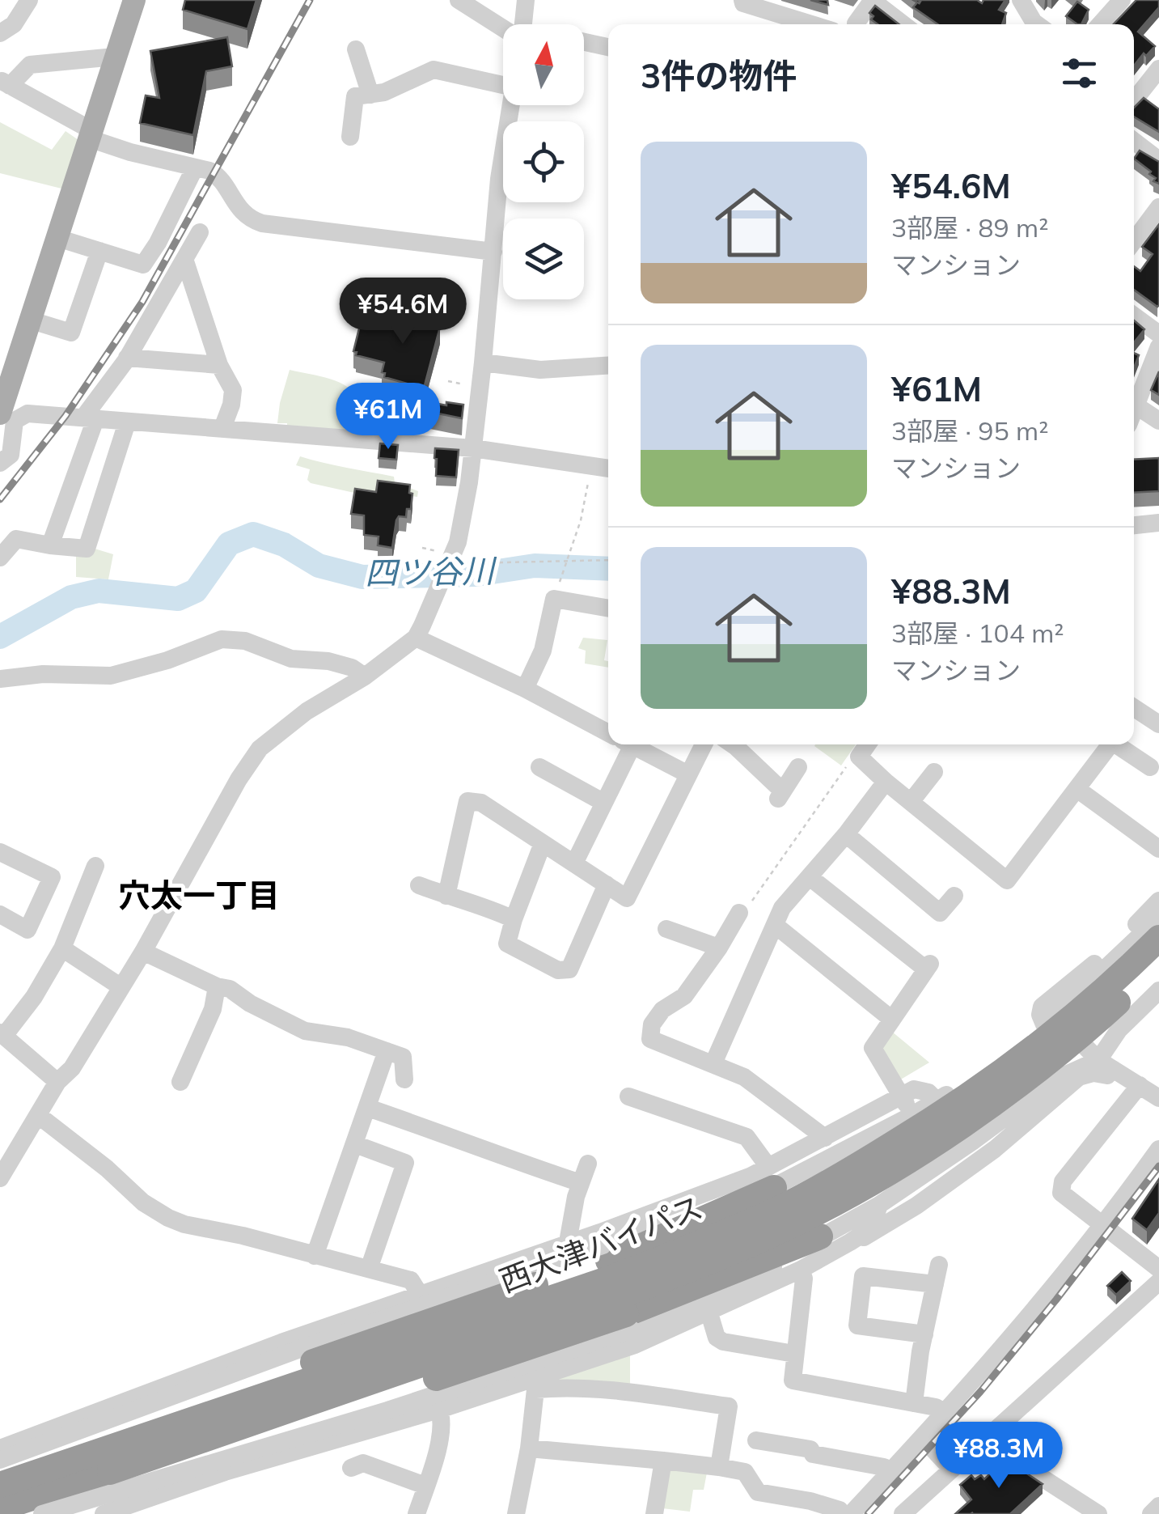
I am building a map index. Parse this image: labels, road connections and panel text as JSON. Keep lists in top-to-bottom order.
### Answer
{
  "streets": {
    "highway": ["西大津バイパス"]
  },
  "districts": ["穴太一丁目"],
  "water": ["四ツ谷川"],
  "north": "top",
  "page": {
    "heading": "3件の物件",
    "list": [
      {
        "name": "¥54.6M",
        "note": "3部屋 · 89 m² · マンション"
      },
      {
        "name": "¥61M",
        "note": "3部屋 · 95 m² · マンション"
      },
      {
        "name": "¥88.3M",
        "note": "3部屋 · 104 m² · マンション"
      }
    ],
    "price": ["¥54.6M", "¥61M", "¥88.3M"]
  }
}
